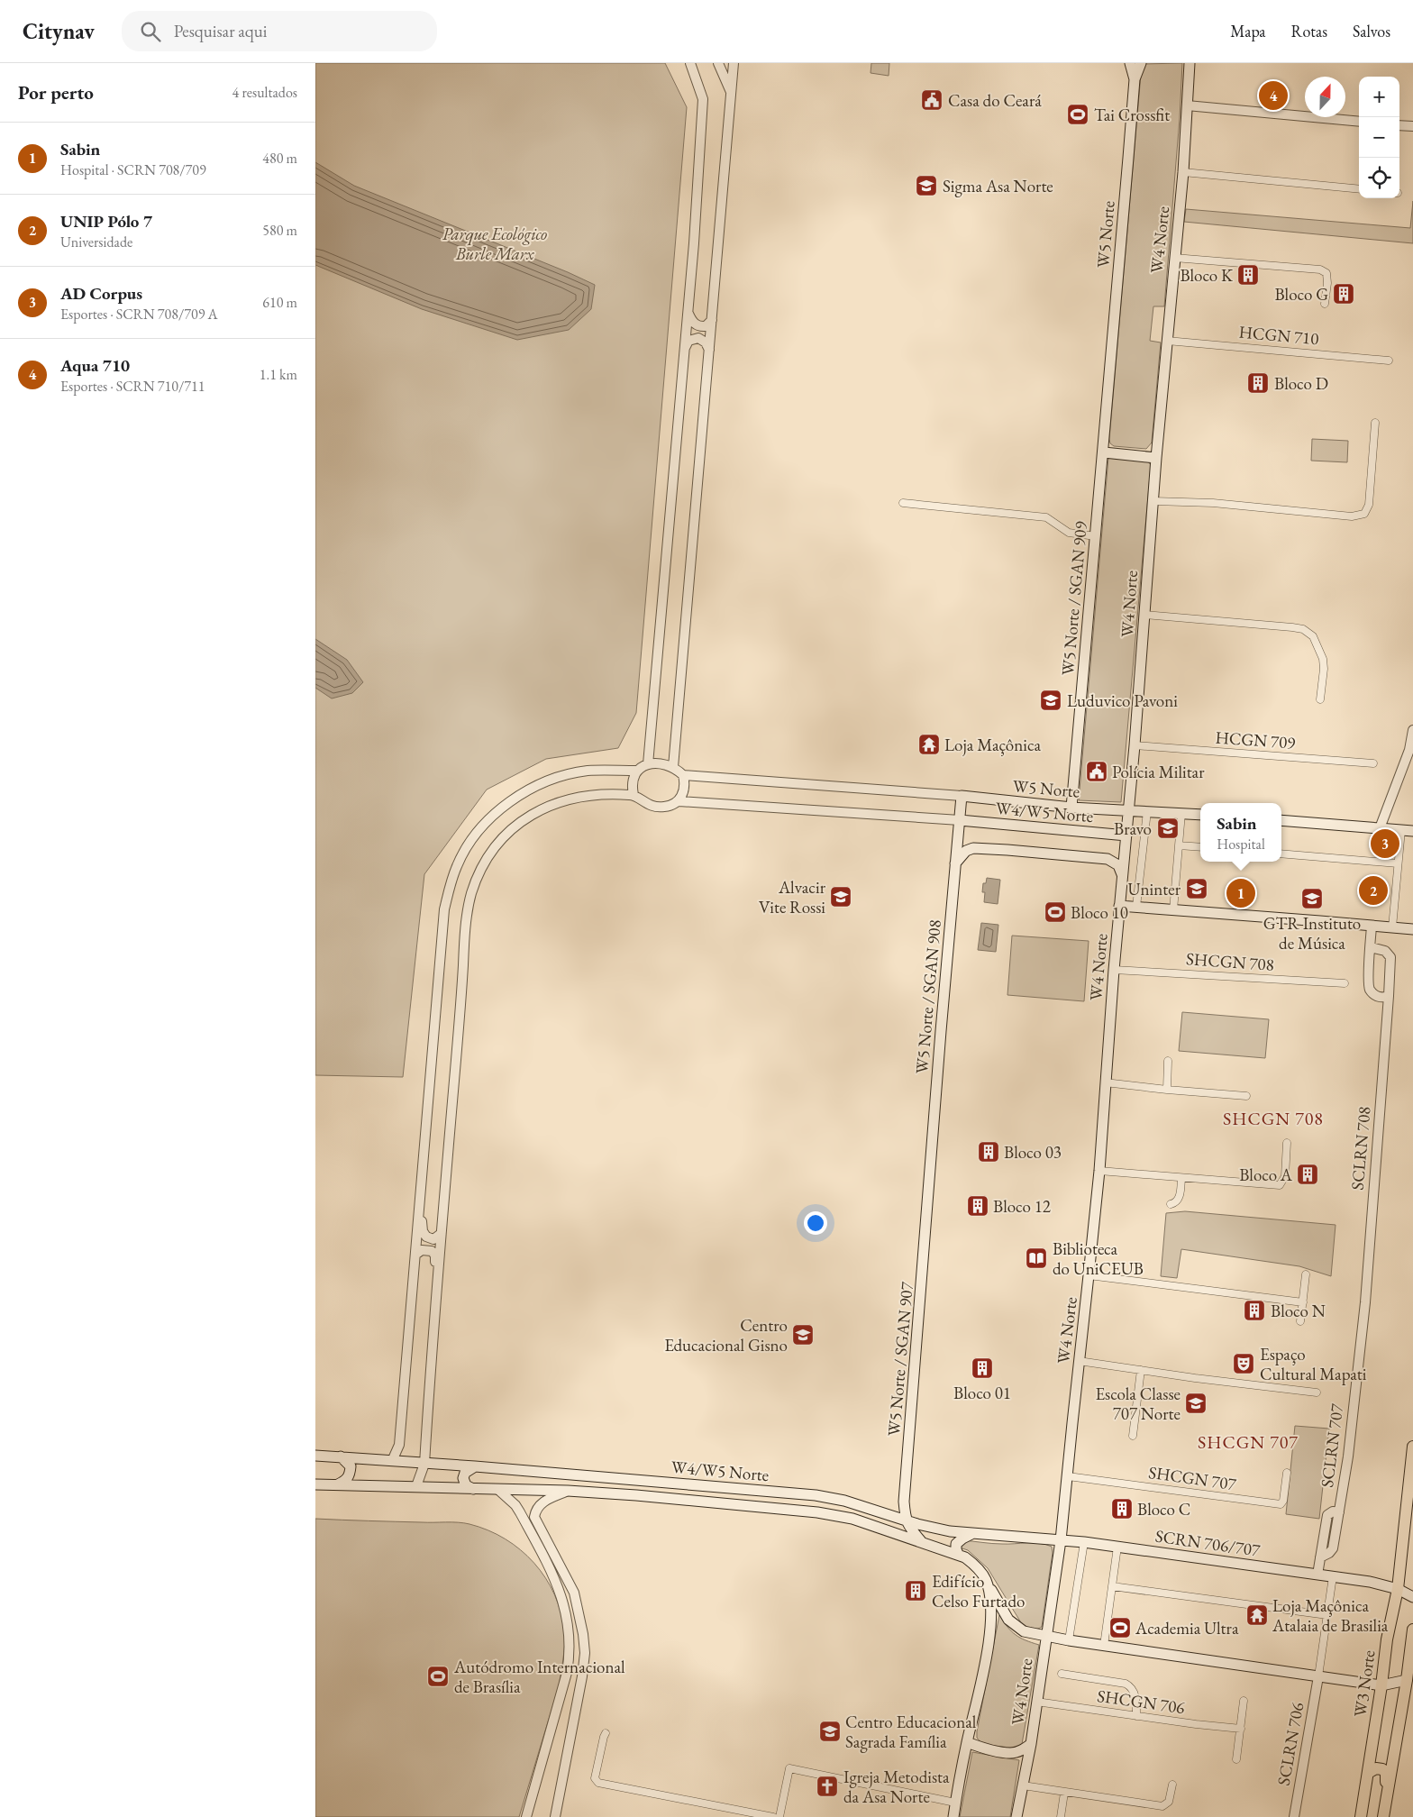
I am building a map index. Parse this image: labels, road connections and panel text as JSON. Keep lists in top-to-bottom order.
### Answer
{
  "streets": {
    "main road": [
      "W5 Norte",
      "W4 Norte",
      "W5 Norte / SGAN 909",
      "W4/W5 Norte",
      "W5 Norte / SGAN 908",
      "W5 Norte / SGAN 907",
      "SCRN 706/707",
      "W3 Norte"
    ],
    "street": [
      "HCGN 710",
      "HCGN 709",
      "SHCGN 708",
      "SCLRN 708",
      "SCLRN 707",
      "SHCGN 707",
      "SHCGN 706",
      "SCLRN 706"
    ]
  },
  "crossings": [
    ["W5 Norte", "W4 Norte"],
    ["W5 Norte", "W5 Norte / SGAN 909"],
    ["W5 Norte", "W5 Norte / SGAN 908"],
    ["W4 Norte", "HCGN 710"],
    ["W4 Norte", "HCGN 709"],
    ["W4 Norte", "W4/W5 Norte"],
    ["W4 Norte", "SHCGN 708"],
    ["W4 Norte", "SHCGN 707"],
    ["W4 Norte", "SHCGN 706"],
    ["W4/W5 Norte", "W5 Norte / SGAN 908"],
    ["W4/W5 Norte", "W5 Norte / SGAN 907"],
    ["W4/W5 Norte", "SCRN 706/707"],
    ["W5 Norte / SGAN 908", "W5 Norte / SGAN 907"],
    ["SCLRN 708", "SCLRN 707"],
    ["SCLRN 707", "SCRN 706/707"],
    ["SCRN 706/707", "W3 Norte"]
  ],
  "districts": ["SHCGN 708", "SHCGN 707"],
  "parks": ["Parque Ecológico Burle Marx"],
  "places": {
    "public building": ["Casa do Ceará", "Polícia Militar"],
    "sports": [
      "Tai Crossfit",
      "Bloco 10",
      "Academia Ultra",
      "Autódromo Internacional de Brasília"
    ],
    "school or university": [
      "Sigma Asa Norte",
      "Luduvico Pavoni",
      "Bravo",
      "Uninter",
      "Alvacir Vite Rossi",
      "GTR Instituto de Música",
      "Centro Educacional Gisno",
      "Escola Classe 707 Norte",
      "Centro Educacional Sagrada Família"
    ],
    "building": [
      "Bloco K",
      "Bloco G",
      "Bloco D",
      "Bloco 03",
      "Bloco A",
      "Bloco 12",
      "Bloco N",
      "Bloco 01",
      "Bloco C",
      "Edifício Celso Furtado"
    ],
    "temple": ["Loja Maçônica", "Loja Maçônica Atalaia de Brasilia"],
    "library": ["Biblioteca do UniCEUB"],
    "theatre": ["Espaço Cultural Mapati"],
    "church": ["Igreja Metodista da Asa Norte"]
  },
  "north": "top",
  "page": {
    "header": "Citynav",
    "search": "Pesquisar aqui",
    "nav": ["Mapa", "Rotas", "Salvos"],
    "heading": ["Por perto", "4 resultados"],
    "map_buttons": ["+", "−"],
    "pins": [
      "4",
      "3",
      "2",
      "1"
    ],
    "list": [
      {
        "mark": "1",
        "name": "Sabin",
        "note": "Hospital · SCRN 708/709",
        "value": "480 m"
      },
      {
        "mark": "2",
        "name": "UNIP Pólo 7",
        "note": "Universidade",
        "value": "580 m"
      },
      {
        "mark": "3",
        "name": "AD Corpus",
        "note": "Esportes · SCRN 708/709 A",
        "value": "610 m"
      },
      {
        "mark": "4",
        "name": "Aqua 710",
        "note": "Esportes · SCRN 710/711",
        "value": "1.1 km"
      }
    ],
    "popup": ["Sabin", "Hospital"]
  }
}
